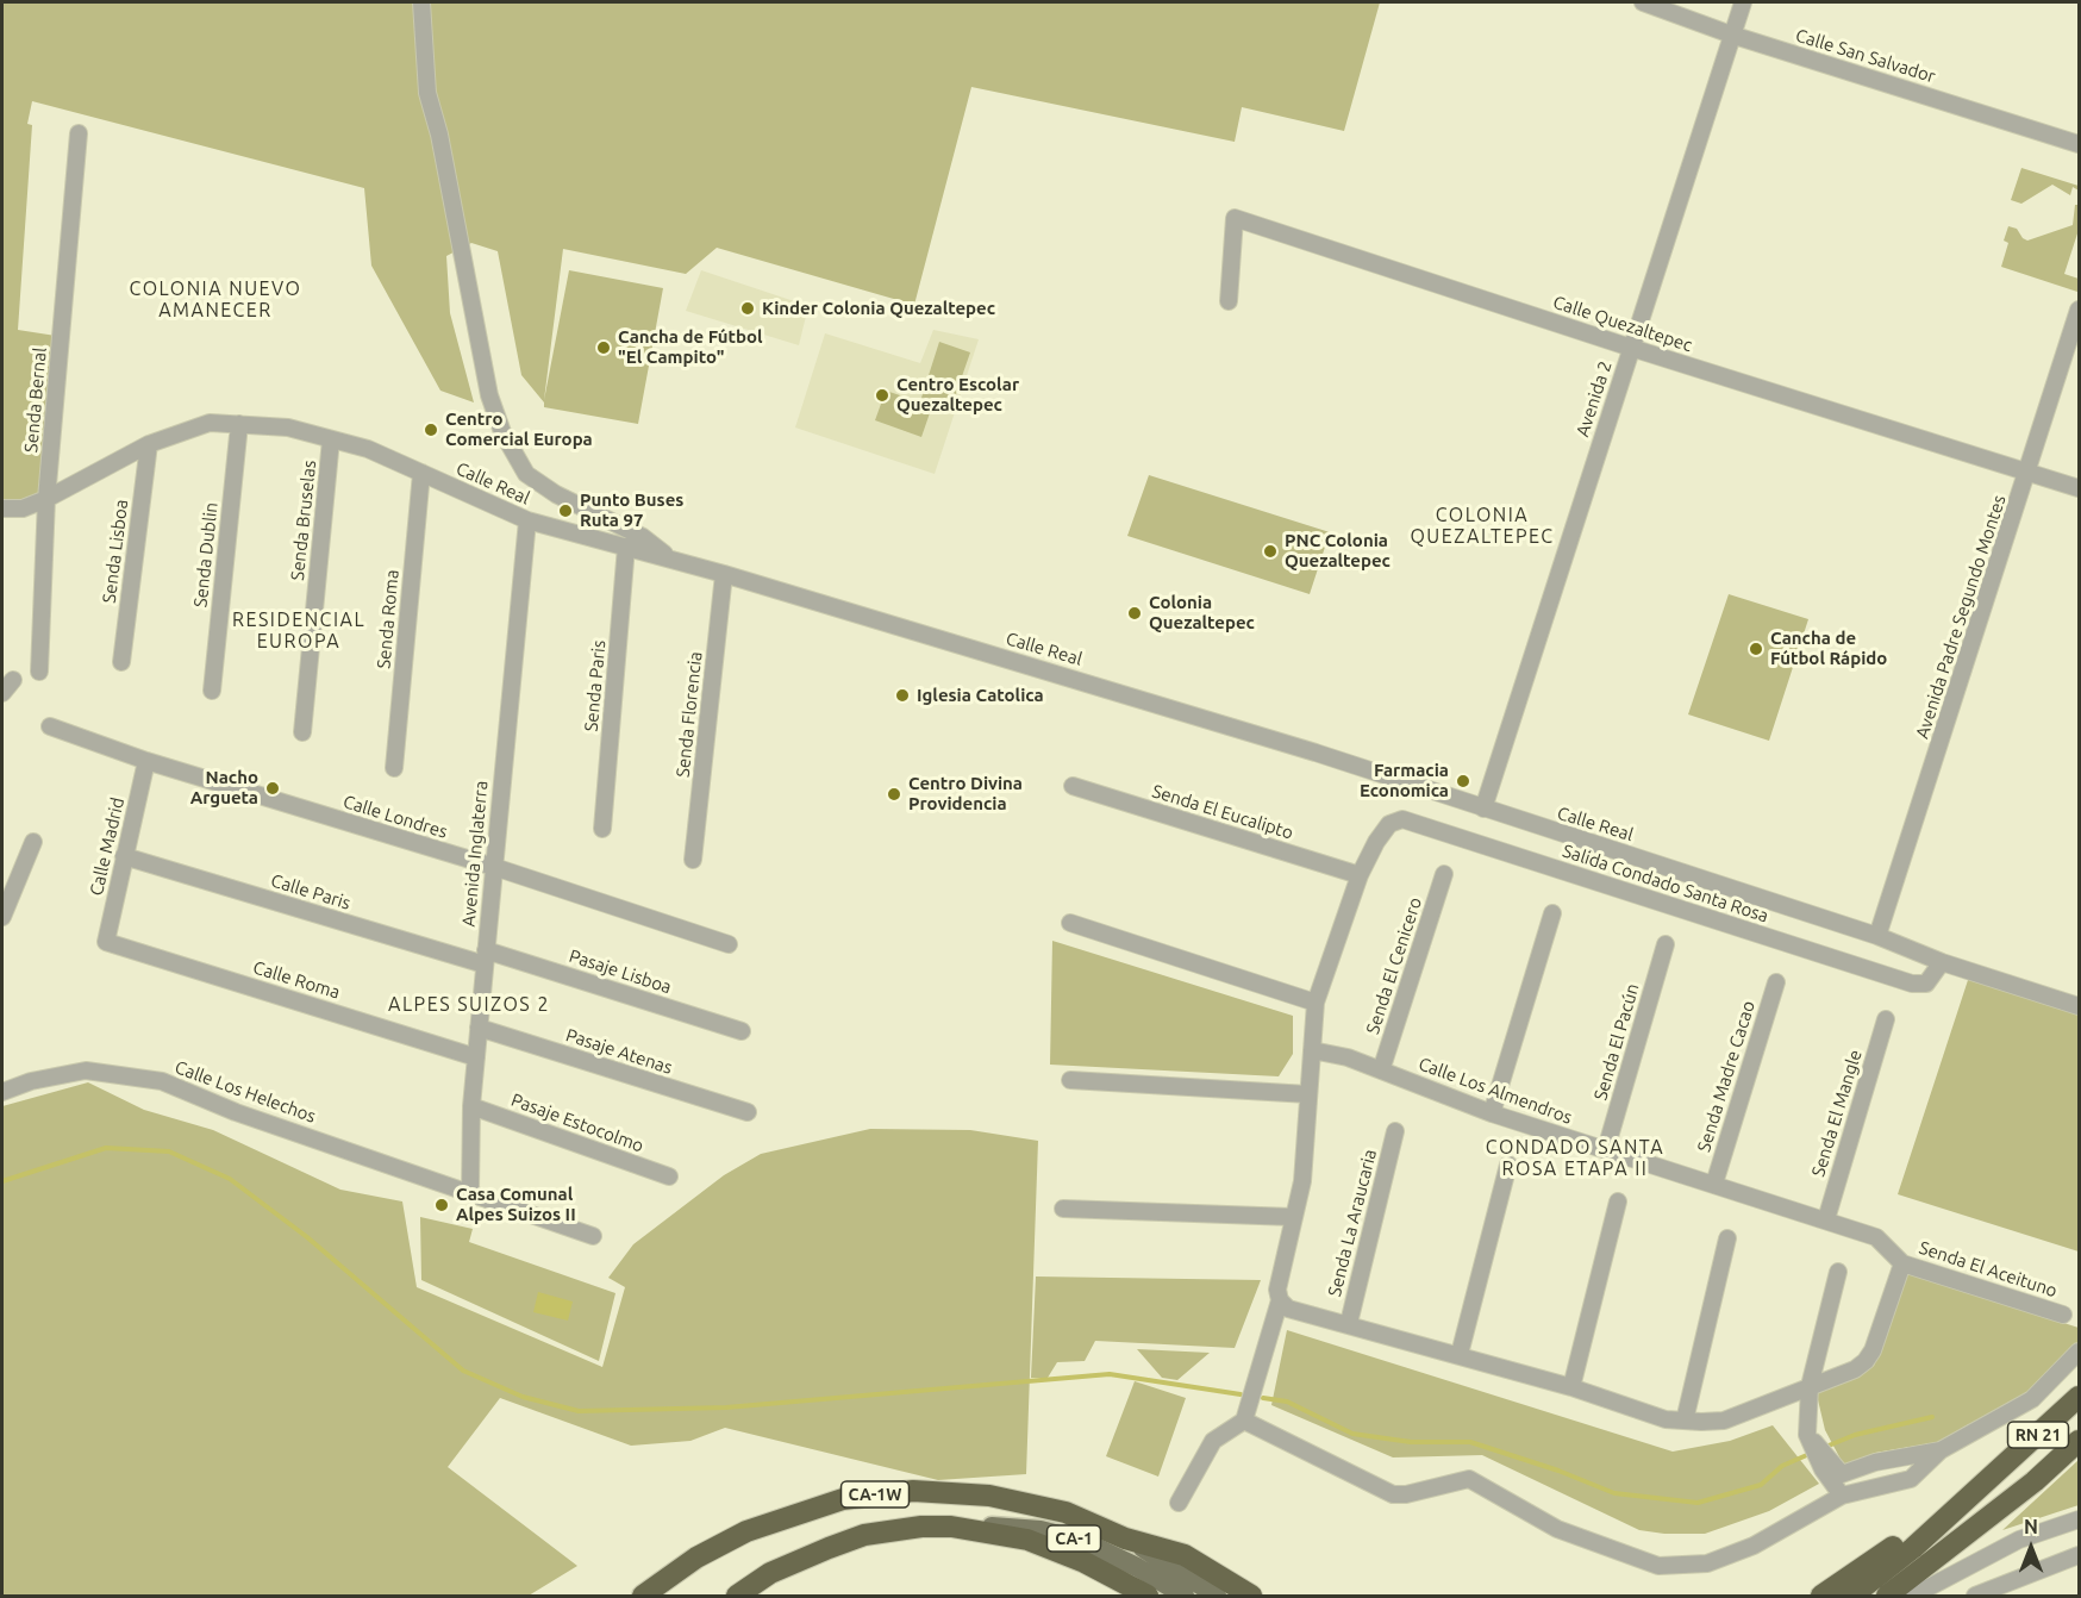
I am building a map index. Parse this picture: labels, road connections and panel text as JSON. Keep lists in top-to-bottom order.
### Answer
{
  "streets": {
    "highway": ["RN 21", "CA-1W"],
    "main road": ["CA-1"],
    "street": [
      "Calle San Salvador",
      "Calle Quezaltepec",
      "Avenida 2",
      "Senda Bernal",
      "Calle Real",
      "Senda Bruselas",
      "Senda Lisboa",
      "Senda Dublin",
      "Avenida Padre Segundo Montes",
      "Senda Roma",
      "Senda Paris",
      "Senda Florencia",
      "Senda El Eucalipto",
      "Calle Londres",
      "Calle Madrid",
      "Avenida Inglaterra",
      "Salida Condado Santa Rosa",
      "Calle Paris",
      "Senda El Cenicero",
      "Pasaje Lisboa",
      "Calle Roma",
      "Senda El Pacún",
      "Pasaje Atenas",
      "Senda Madre Cacao",
      "Calle Los Almendros",
      "Calle Los Helechos",
      "Senda El Mangle",
      "Pasaje Estocolmo",
      "Senda La Araucaria",
      "Senda El Aceituno"
    ]
  },
  "crossings": [
    ["Calle San Salvador", "Avenida 2"],
    ["Calle Quezaltepec", "Avenida 2"],
    ["Calle Quezaltepec", "Avenida Padre Segundo Montes"],
    ["Avenida 2", "Calle Real"],
    ["Senda Bernal", "Calle Real"],
    ["Calle Real", "Senda Bruselas"],
    ["Calle Real", "Senda Lisboa"],
    ["Calle Real", "Senda Dublin"],
    ["Calle Real", "Avenida Padre Segundo Montes"],
    ["Calle Real", "Senda Roma"],
    ["Calle Real", "Senda Paris"],
    ["Calle Real", "Senda Florencia"],
    ["Calle Real", "Avenida Inglaterra"],
    ["Calle Real", "Salida Condado Santa Rosa"],
    ["Senda El Eucalipto", "Salida Condado Santa Rosa"],
    ["Calle Londres", "Calle Madrid"],
    ["Calle Londres", "Avenida Inglaterra"],
    ["Calle Madrid", "Calle Paris"],
    ["Calle Madrid", "Calle Roma"],
    ["Avenida Inglaterra", "Calle Paris"],
    ["Avenida Inglaterra", "Pasaje Lisboa"],
    ["Avenida Inglaterra", "Calle Roma"],
    ["Avenida Inglaterra", "Pasaje Atenas"],
    ["Avenida Inglaterra", "Calle Los Helechos"],
    ["Avenida Inglaterra", "Pasaje Estocolmo"],
    ["Calle Paris", "Pasaje Lisboa"],
    ["Senda El Cenicero", "Calle Los Almendros"],
    ["Senda El Pacún", "Calle Los Almendros"],
    ["Senda Madre Cacao", "Calle Los Almendros"],
    ["Calle Los Almendros", "Senda El Mangle"],
    ["Calle Los Almendros", "Senda El Aceituno"],
    ["CA-1W", "CA-1"]
  ],
  "districts": [
    "COLONIA NUEVO AMANECER",
    "COLONIA QUEZALTEPEC",
    "RESIDENCIAL EUROPA",
    "ALPES SUIZOS 2",
    "CONDADO SANTA ROSA ETAPA II"
  ],
  "places": [
    "Kinder Colonia Quezaltepec",
    "Cancha de Fútbol \"El Campito\"",
    "Centro Escolar Quezaltepec",
    "Centro Comercial Europa",
    "Punto Buses Ruta 97",
    "PNC Colonia Quezaltepec",
    "Colonia Quezaltepec",
    "Cancha de Fútbol Rápido",
    "Iglesia Catolica",
    "Farmacia Economica",
    "Nacho Argueta",
    "Centro Divina Providencia",
    "Casa Comunal Alpes Suizos II"
  ],
  "north": "top"
}
